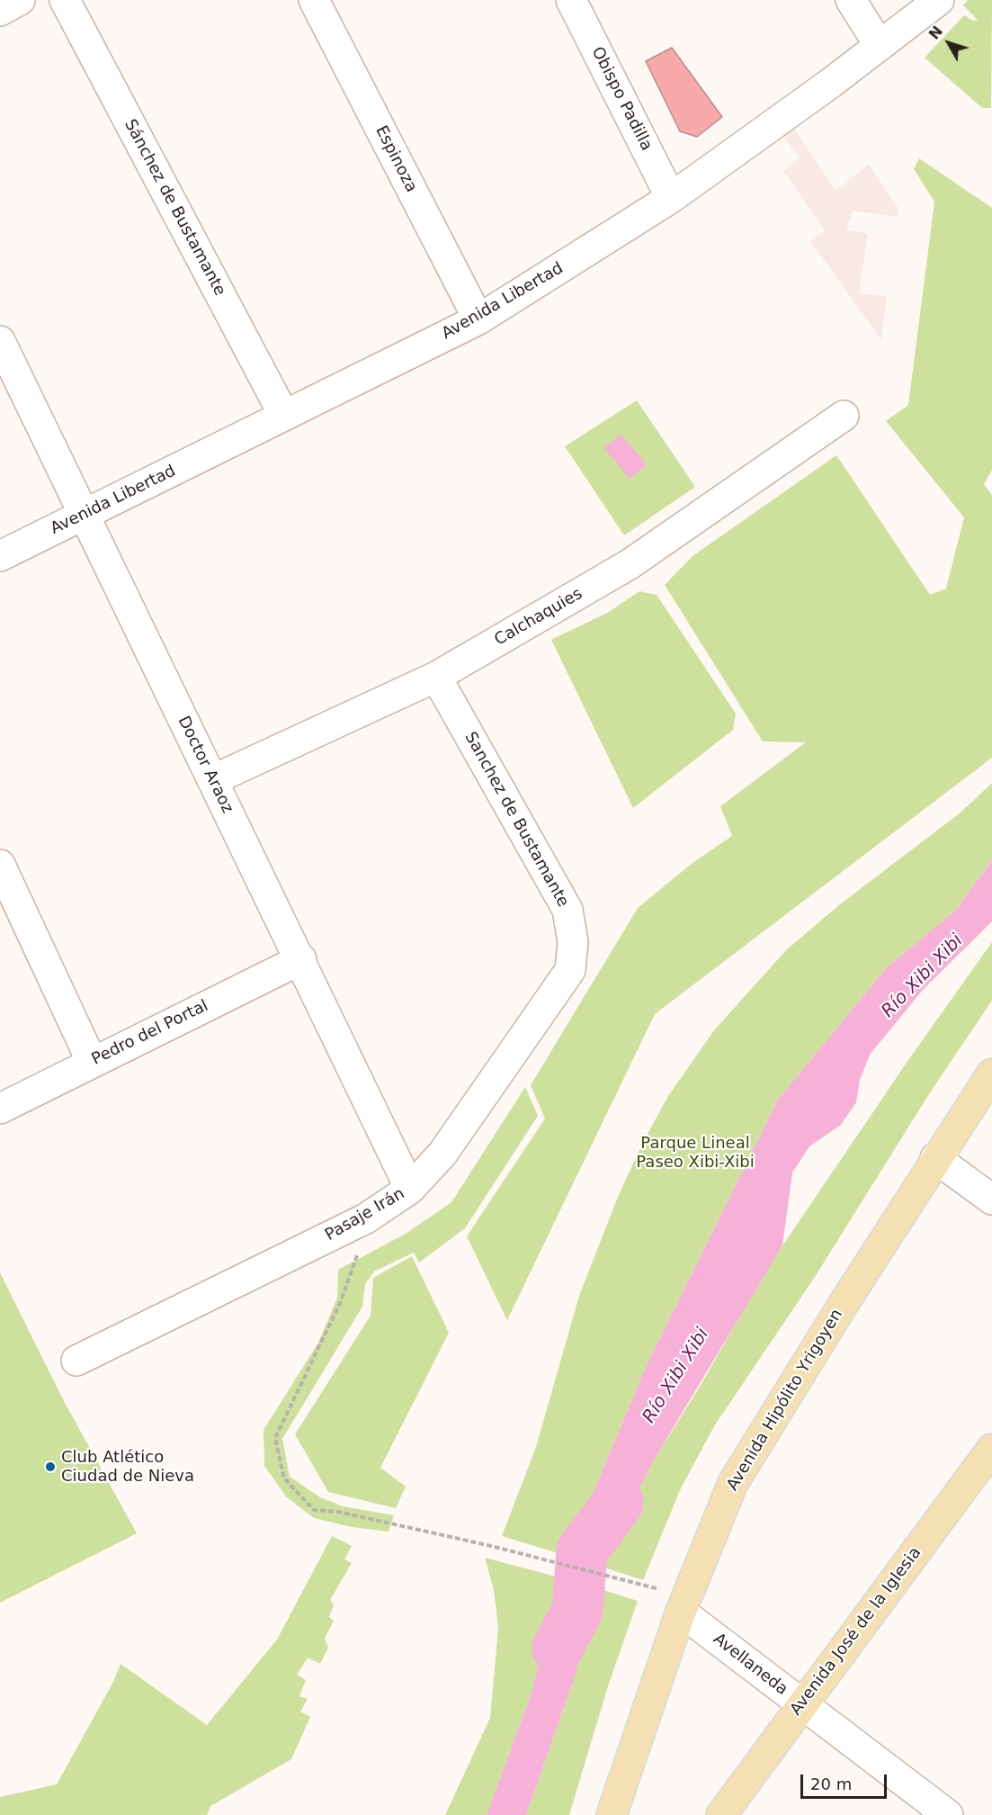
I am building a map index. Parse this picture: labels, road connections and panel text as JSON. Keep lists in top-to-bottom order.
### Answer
{
  "streets": {
    "main road": ["Avenida Hipólito Yrigoyen", "Avenida José de la Iglesia"],
    "street": [
      "Obispo Padilla",
      "Espinoza",
      "Sánchez de Bustamante",
      "Avenida Libertad",
      "Calchaquies",
      "Doctor Araoz",
      "Sanchez de Bustamante",
      "Pedro del Portal",
      "Pasaje Irán",
      "Avellaneda"
    ]
  },
  "crossings": [
    ["Obispo Padilla", "Avenida Libertad"],
    ["Espinoza", "Avenida Libertad"],
    ["Sánchez de Bustamante", "Avenida Libertad"],
    ["Avenida Libertad", "Doctor Araoz"],
    ["Calchaquies", "Doctor Araoz"],
    ["Calchaquies", "Sanchez de Bustamante"],
    ["Doctor Araoz", "Pedro del Portal"],
    ["Doctor Araoz", "Pasaje Irán"],
    ["Sanchez de Bustamante", "Pasaje Irán"],
    ["Avenida Hipólito Yrigoyen", "Avellaneda"],
    ["Avenida José de la Iglesia", "Avellaneda"]
  ],
  "water": ["Río Xibi Xibi"],
  "parks": ["Parque Lineal Paseo Xibi-Xibi"],
  "places": ["Club Atlético Ciudad de Nieva"],
  "scale_bar": "20 m",
  "north": "top left"
}
